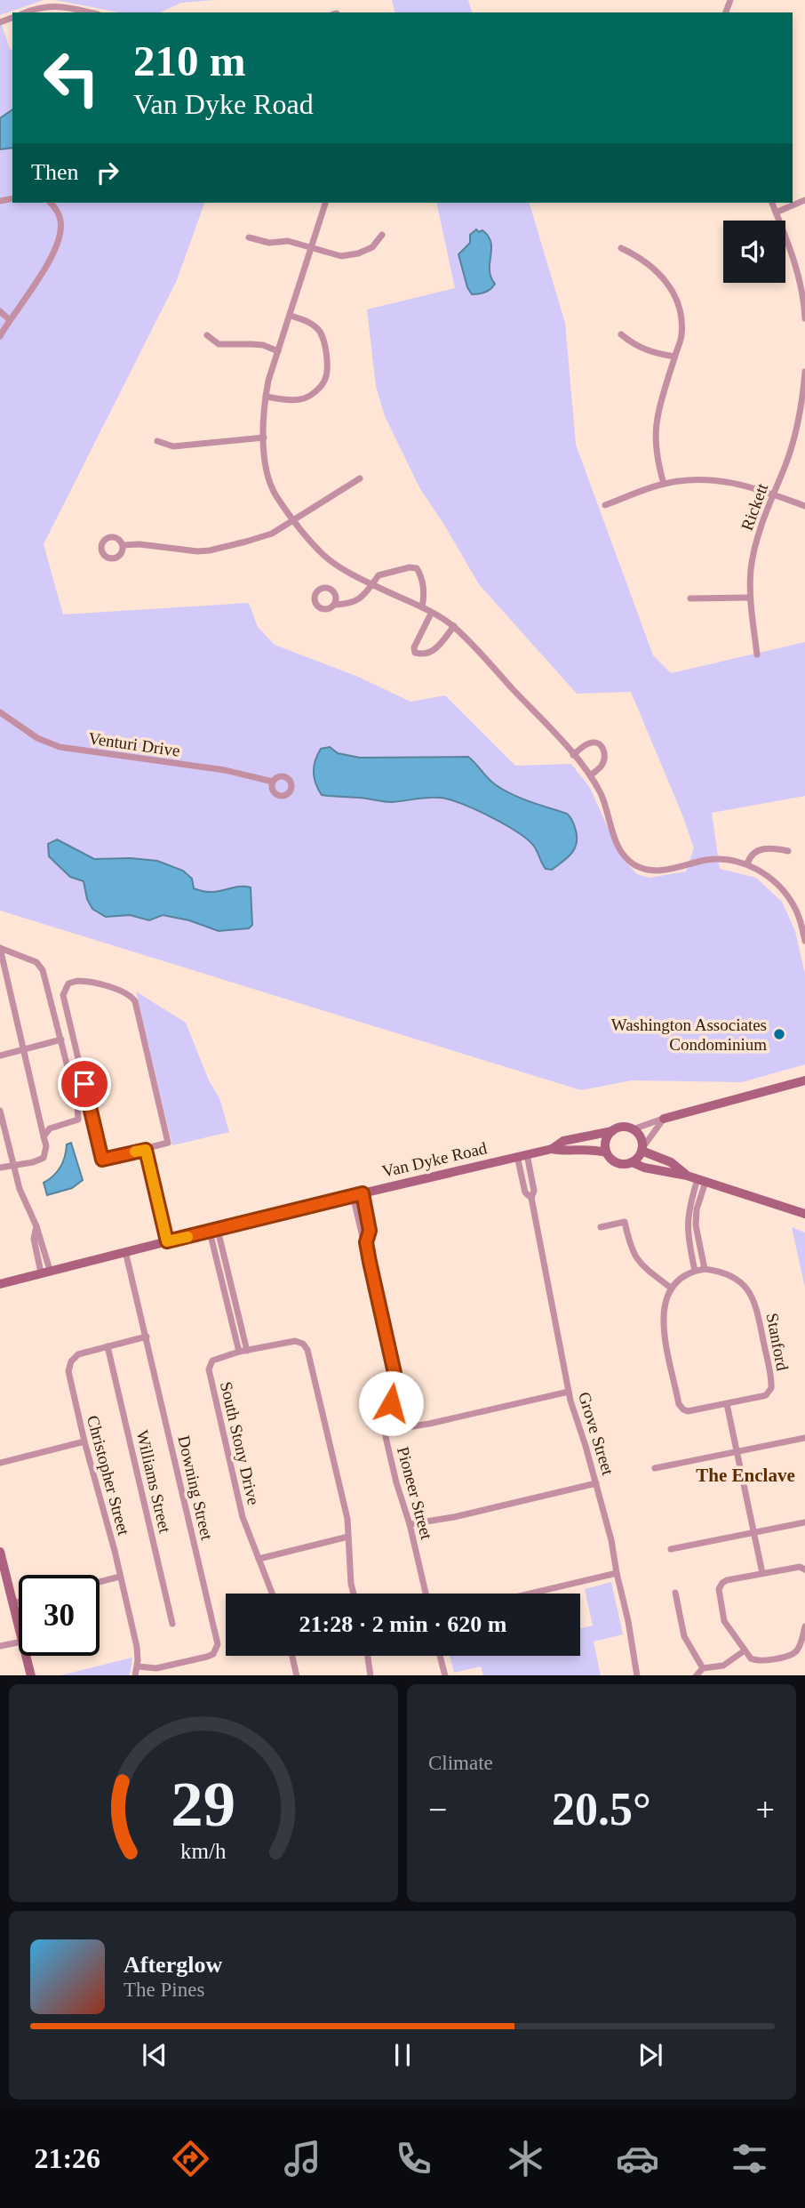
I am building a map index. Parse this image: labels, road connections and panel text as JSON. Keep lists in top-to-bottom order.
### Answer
{
  "streets": {
    "street": [
      "Rickett",
      "Venturi Drive",
      "Van Dyke Road",
      "Stanford",
      "Grove Street",
      "South Stony Drive",
      "Christopher Street",
      "Williams Street",
      "Downing Street",
      "Pioneer Street"
    ]
  },
  "crossings": [
    ["Van Dyke Road", "Grove Street"],
    ["Van Dyke Road", "Downing Street"],
    ["Van Dyke Road", "Pioneer Street"],
    ["Christopher Street", "Williams Street"],
    ["Christopher Street", "Downing Street"]
  ],
  "districts": ["The Enclave"],
  "places": ["Washington Associates Condominium"],
  "page": {
    "turn": ["210 m", "Van Dyke Road"],
    "then": "Then",
    "limit": "30",
    "trip": "21:28 · 2 min · 620 m",
    "tile": "Climate",
    "heat": ["−", "20.5°", "+"],
    "song": ["Afterglow", "The Pines"],
    "tabs": "21:26",
    "gauge": ["29", "km/h"]
  }
}
